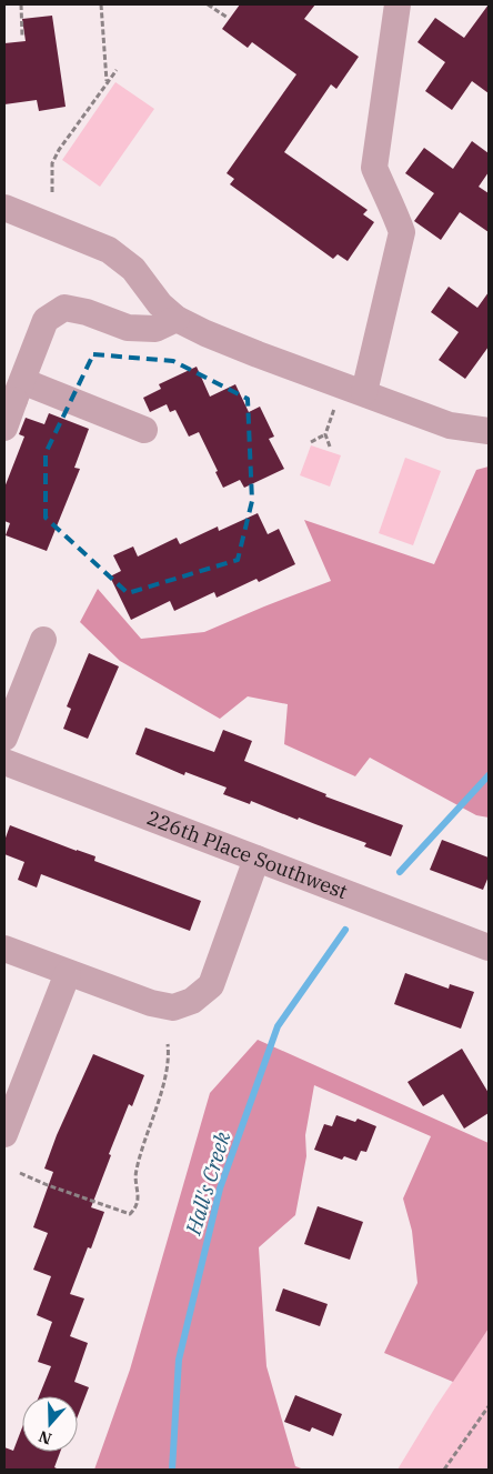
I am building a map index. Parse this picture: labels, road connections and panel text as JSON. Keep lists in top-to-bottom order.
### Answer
{
  "streets": {
    "street": ["226th Place Southwest"]
  },
  "water": ["Hall's Creek"],
  "north": "bottom"
}
